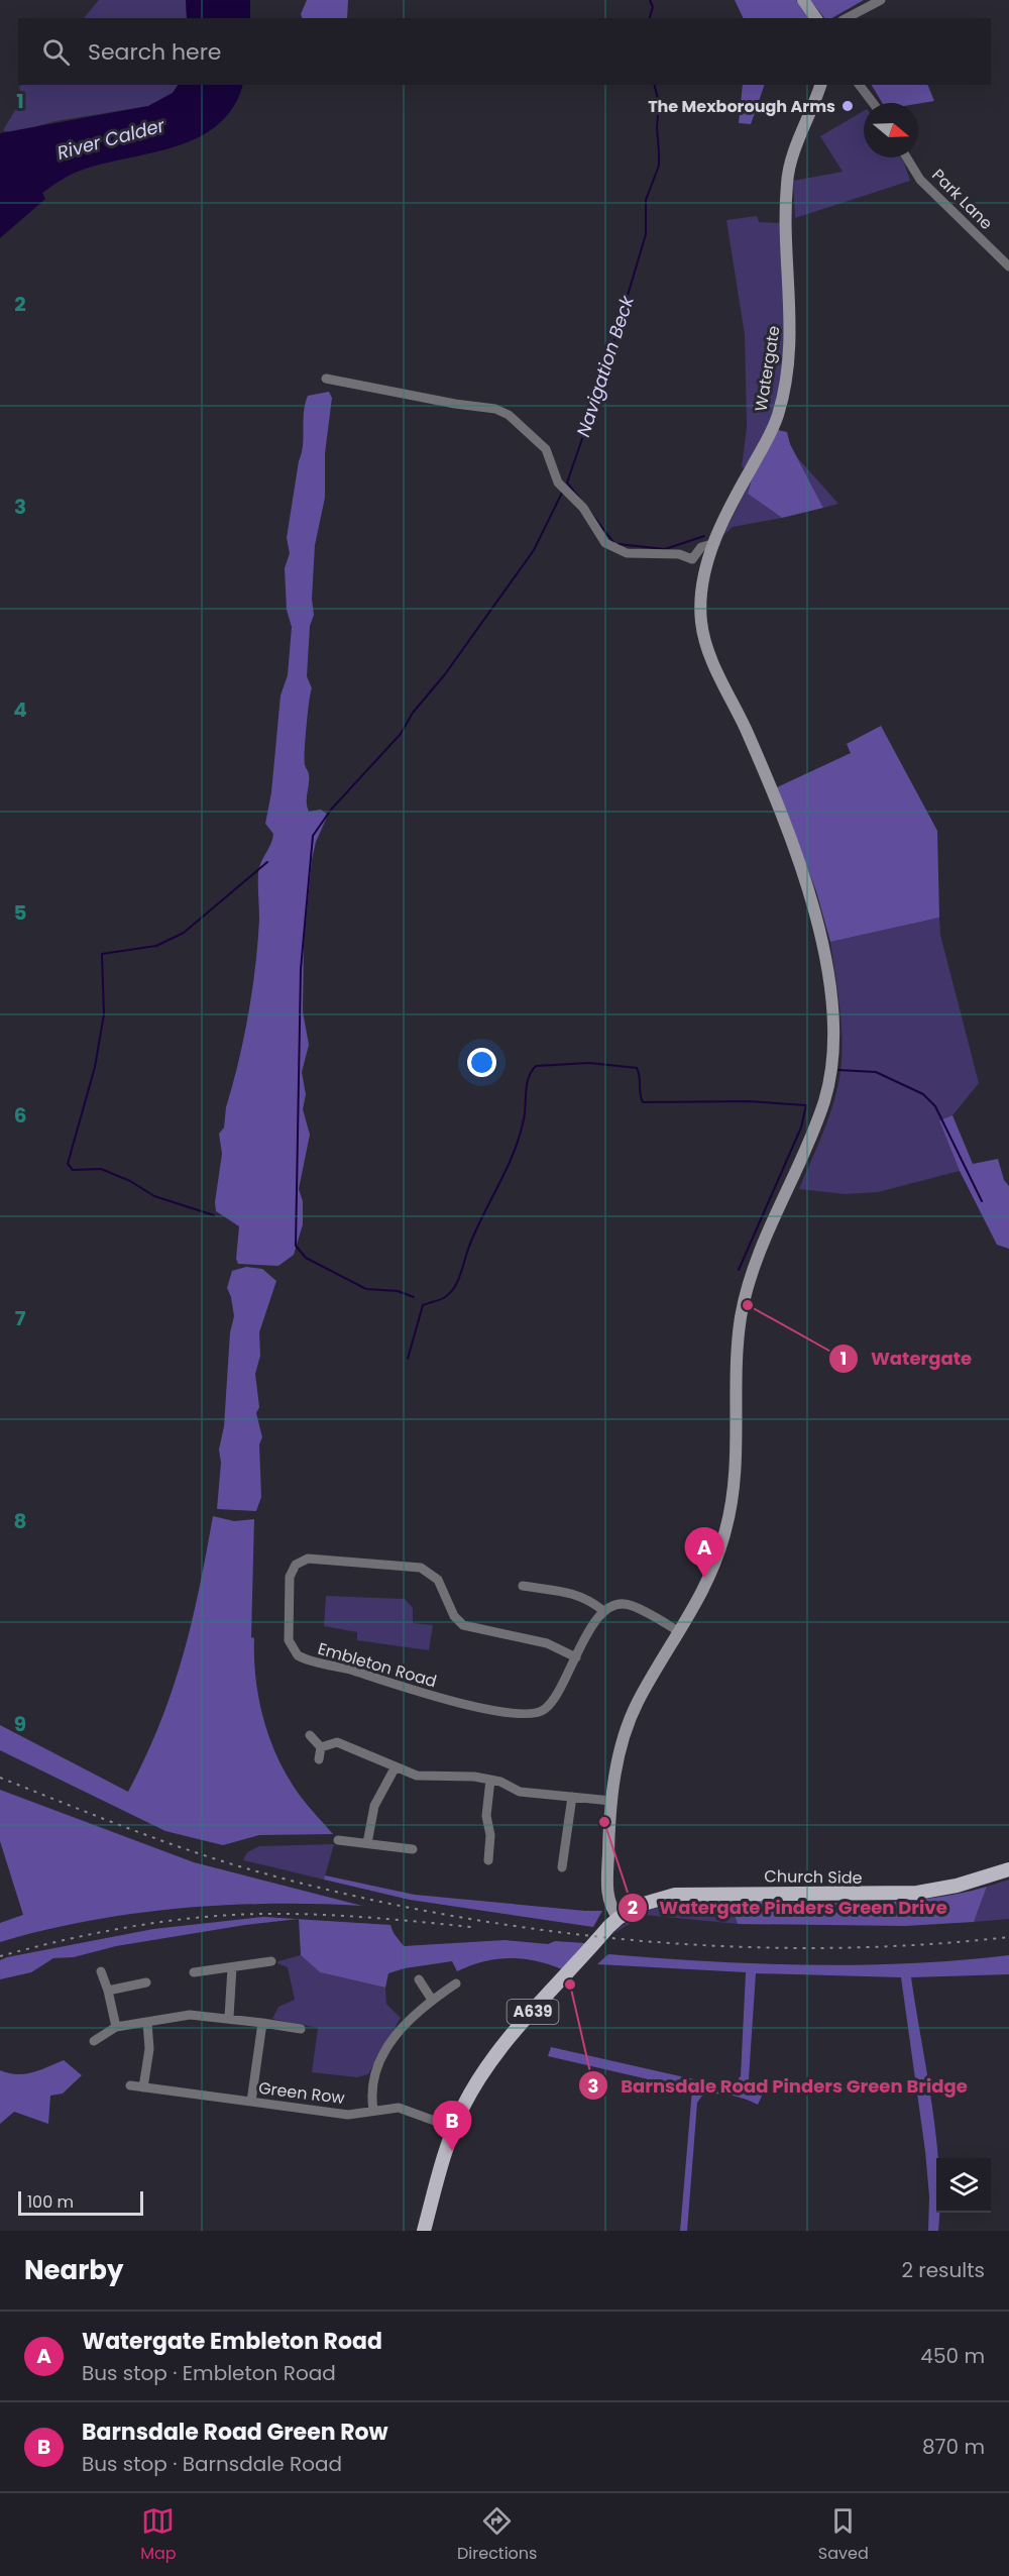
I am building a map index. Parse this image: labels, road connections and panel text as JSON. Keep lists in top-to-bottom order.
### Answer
{
  "streets": {
    "main road": ["Watergate", "Church Side", "A639"],
    "street": ["Park Lane", "Embleton Road", "Green Row"]
  },
  "crossings": [
    ["Watergate", "Church Side"],
    ["Watergate", "A639"],
    ["Church Side", "A639"],
    ["A639", "Green Row"]
  ],
  "water": ["River Calder", "Navigation Beck"],
  "places": [
    "The Mexborough Arms",
    "Watergate",
    "Watergate Pinders Green Drive",
    "Barnsdale Road Pinders Green Bridge"
  ],
  "scale_bar": "100 m",
  "north": "right",
  "page": {
    "search": "Search here",
    "pins": ["A", "B"],
    "scale": "100 m",
    "heading": ["Nearby", "2 results"],
    "list": [
      {
        "mark": "A",
        "name": "Watergate Embleton Road",
        "note": "Bus stop · Embleton Road",
        "value": "450 m"
      },
      {
        "mark": "B",
        "name": "Barnsdale Road Green Row",
        "note": "Bus stop · Barnsdale Road",
        "value": "870 m"
      }
    ],
    "nav": ["Map", "Directions", "Saved"]
  },
  "grid": {
    "rows": [
      "1",
      "2",
      "3",
      "4",
      "5",
      "6",
      "7",
      "8",
      "9"
    ]
  }
}
